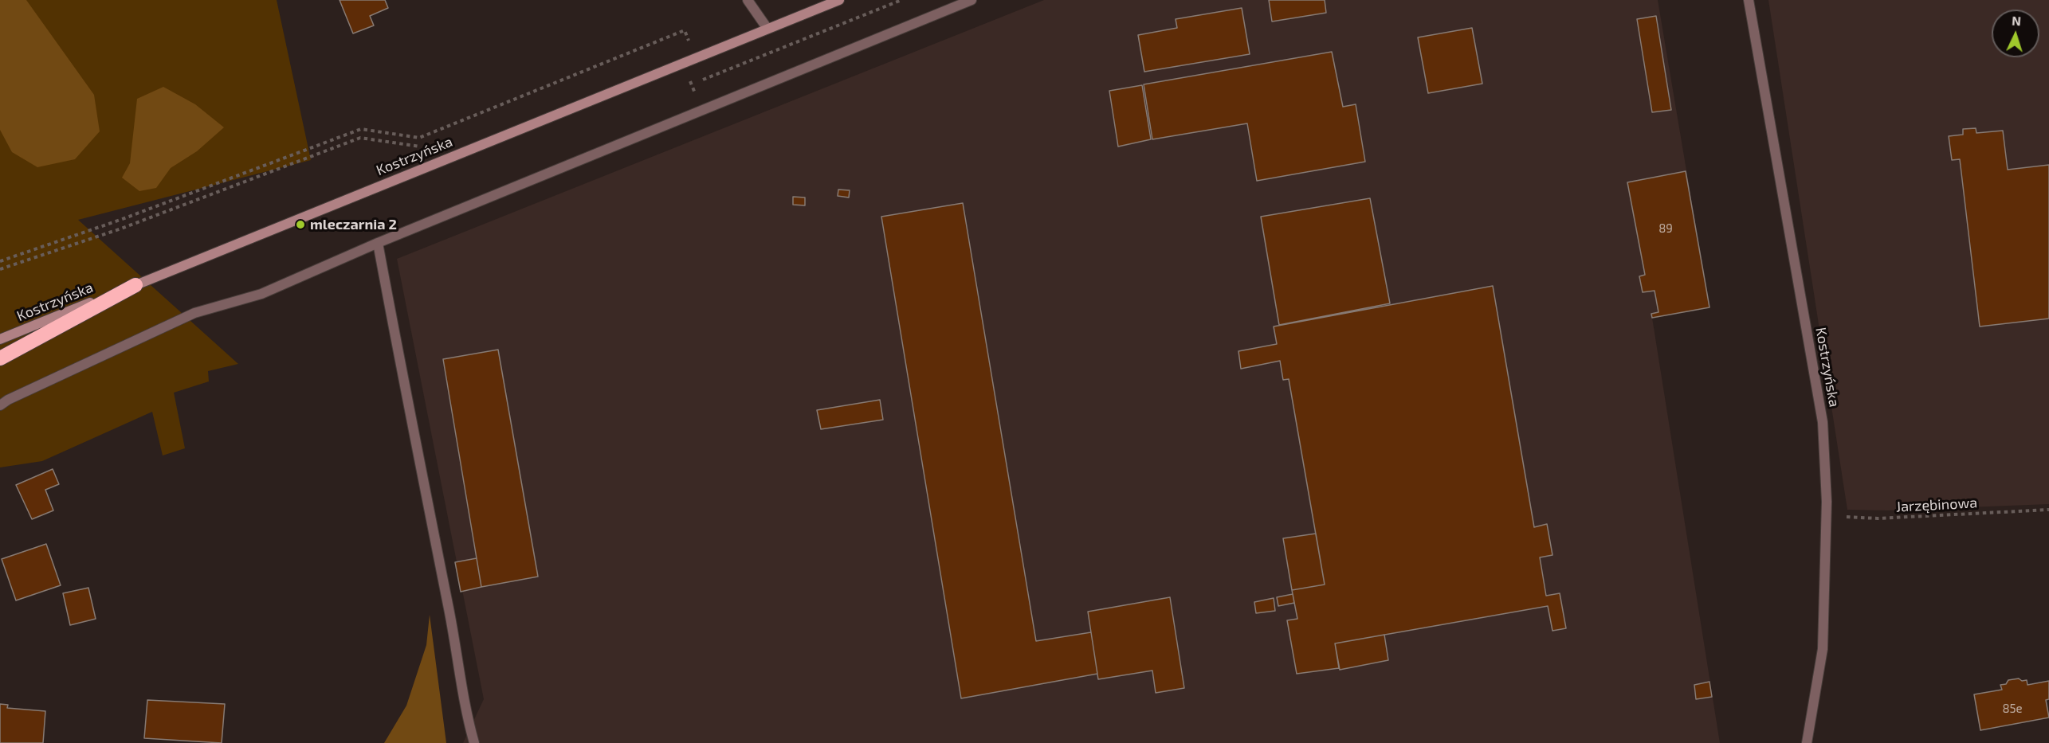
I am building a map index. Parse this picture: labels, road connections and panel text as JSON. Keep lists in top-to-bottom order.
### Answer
{
  "streets": {
    "main road": ["Kostrzyńska"],
    "path": ["Jarzębinowa"]
  },
  "crossings": [
    ["Kostrzyńska", "Jarzębinowa"]
  ],
  "places": ["mleczarnia 2"],
  "house_numbers": ["89", "85e"],
  "north": "top"
}
